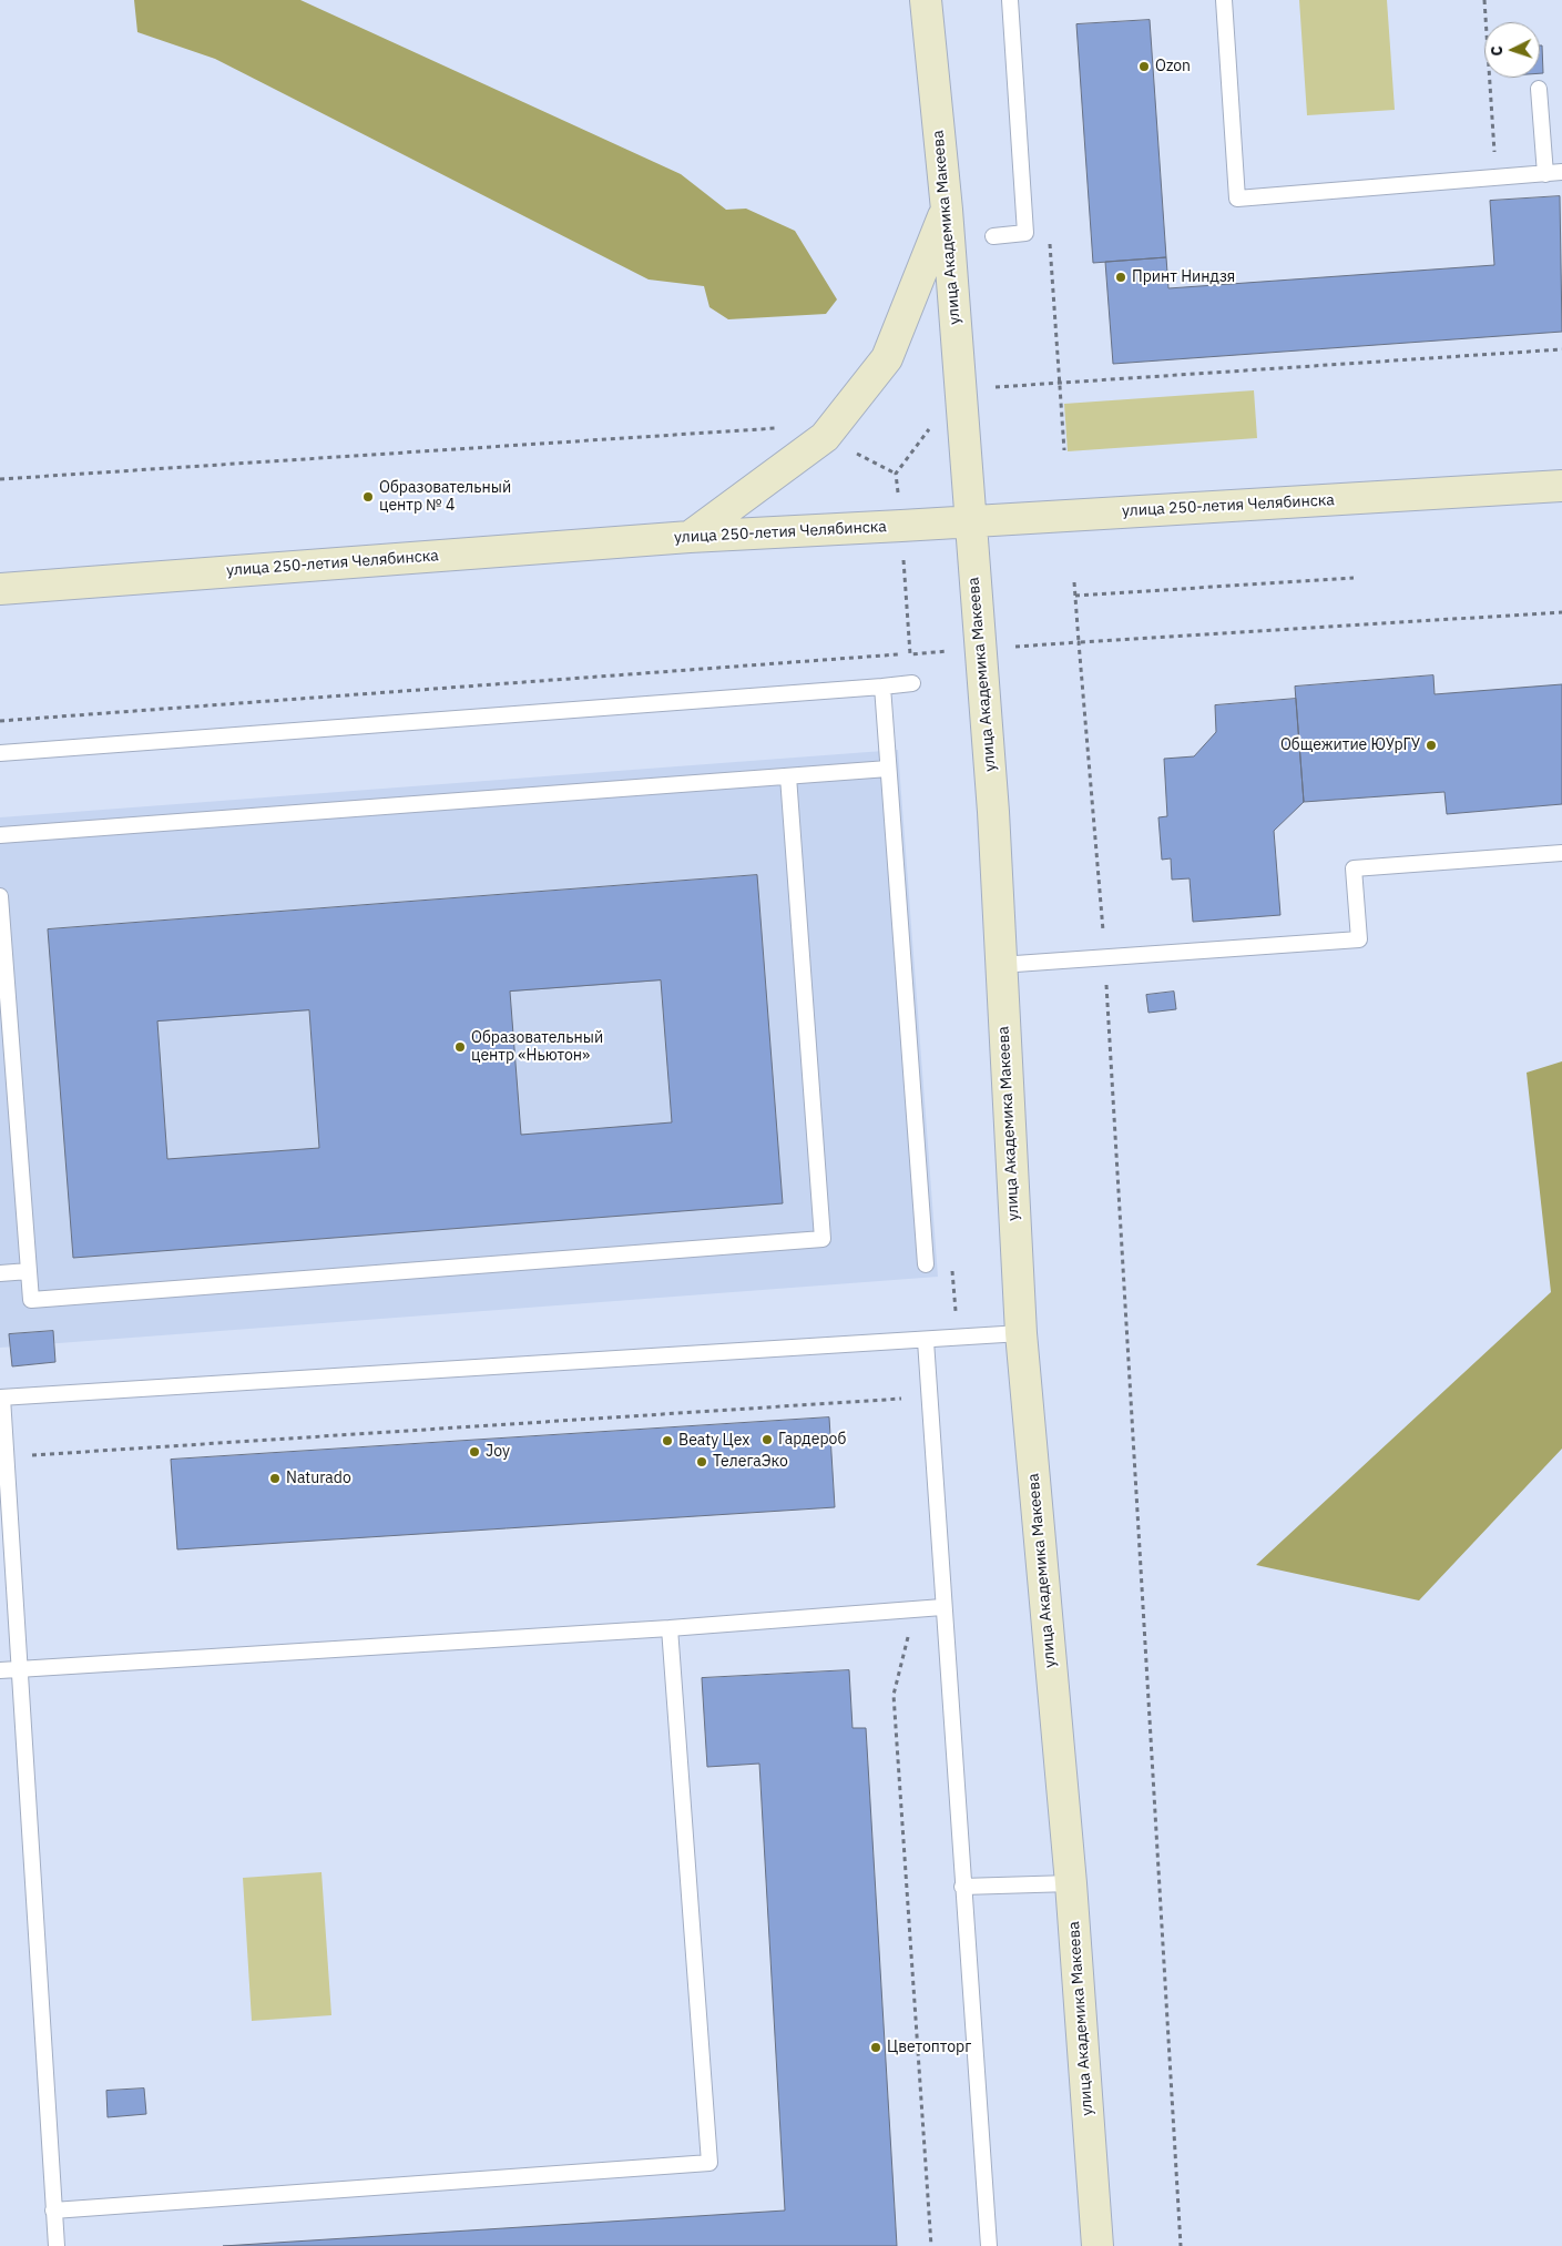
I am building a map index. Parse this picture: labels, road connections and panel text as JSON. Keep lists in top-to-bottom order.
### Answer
{
  "streets": {
    "street": ["улица Академика Макеева", "улица 250-летия Челябинска"]
  },
  "crossings": [
    ["улица Академика Макеева", "улица 250-летия Челябинска"]
  ],
  "places": [
    "Ozon",
    "Принт Ниндзя",
    "Образовательный центр № 4",
    "Общежитие ЮУрГУ",
    "Образовательный центр «Ньютон»",
    "Гардероб",
    "Beaty Цех",
    "Joy",
    "ТелегаЭко",
    "Naturado",
    "Цветопторг"
  ],
  "north": "left"
}
